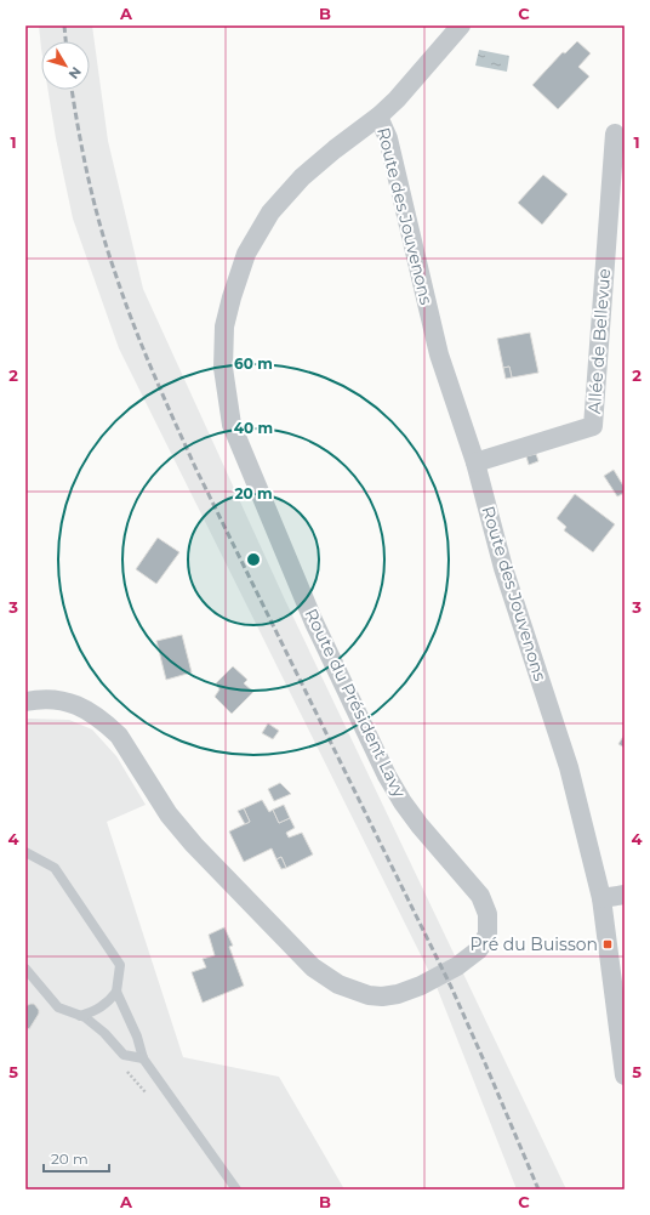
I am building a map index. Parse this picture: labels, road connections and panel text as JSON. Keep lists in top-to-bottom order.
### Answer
{
  "streets": {
    "street": ["Route des Jouvenons", "Allée de Bellevue", "Route du Président Lavy"]
  },
  "crossings": [
    ["Route des Jouvenons", "Allée de Bellevue"],
    ["Route des Jouvenons", "Route du Président Lavy"]
  ],
  "places": {
    "transit": ["Pré du Buisson"]
  },
  "scale_bar": "20 m",
  "north": "bottom right",
  "grid": {
    "columns": ["A", "B", "C"],
    "rows": [
      "1",
      "2",
      "3",
      "4",
      "5"
    ]
  },
  "rings": ["60 m", "40 m", "20 m"]
}
